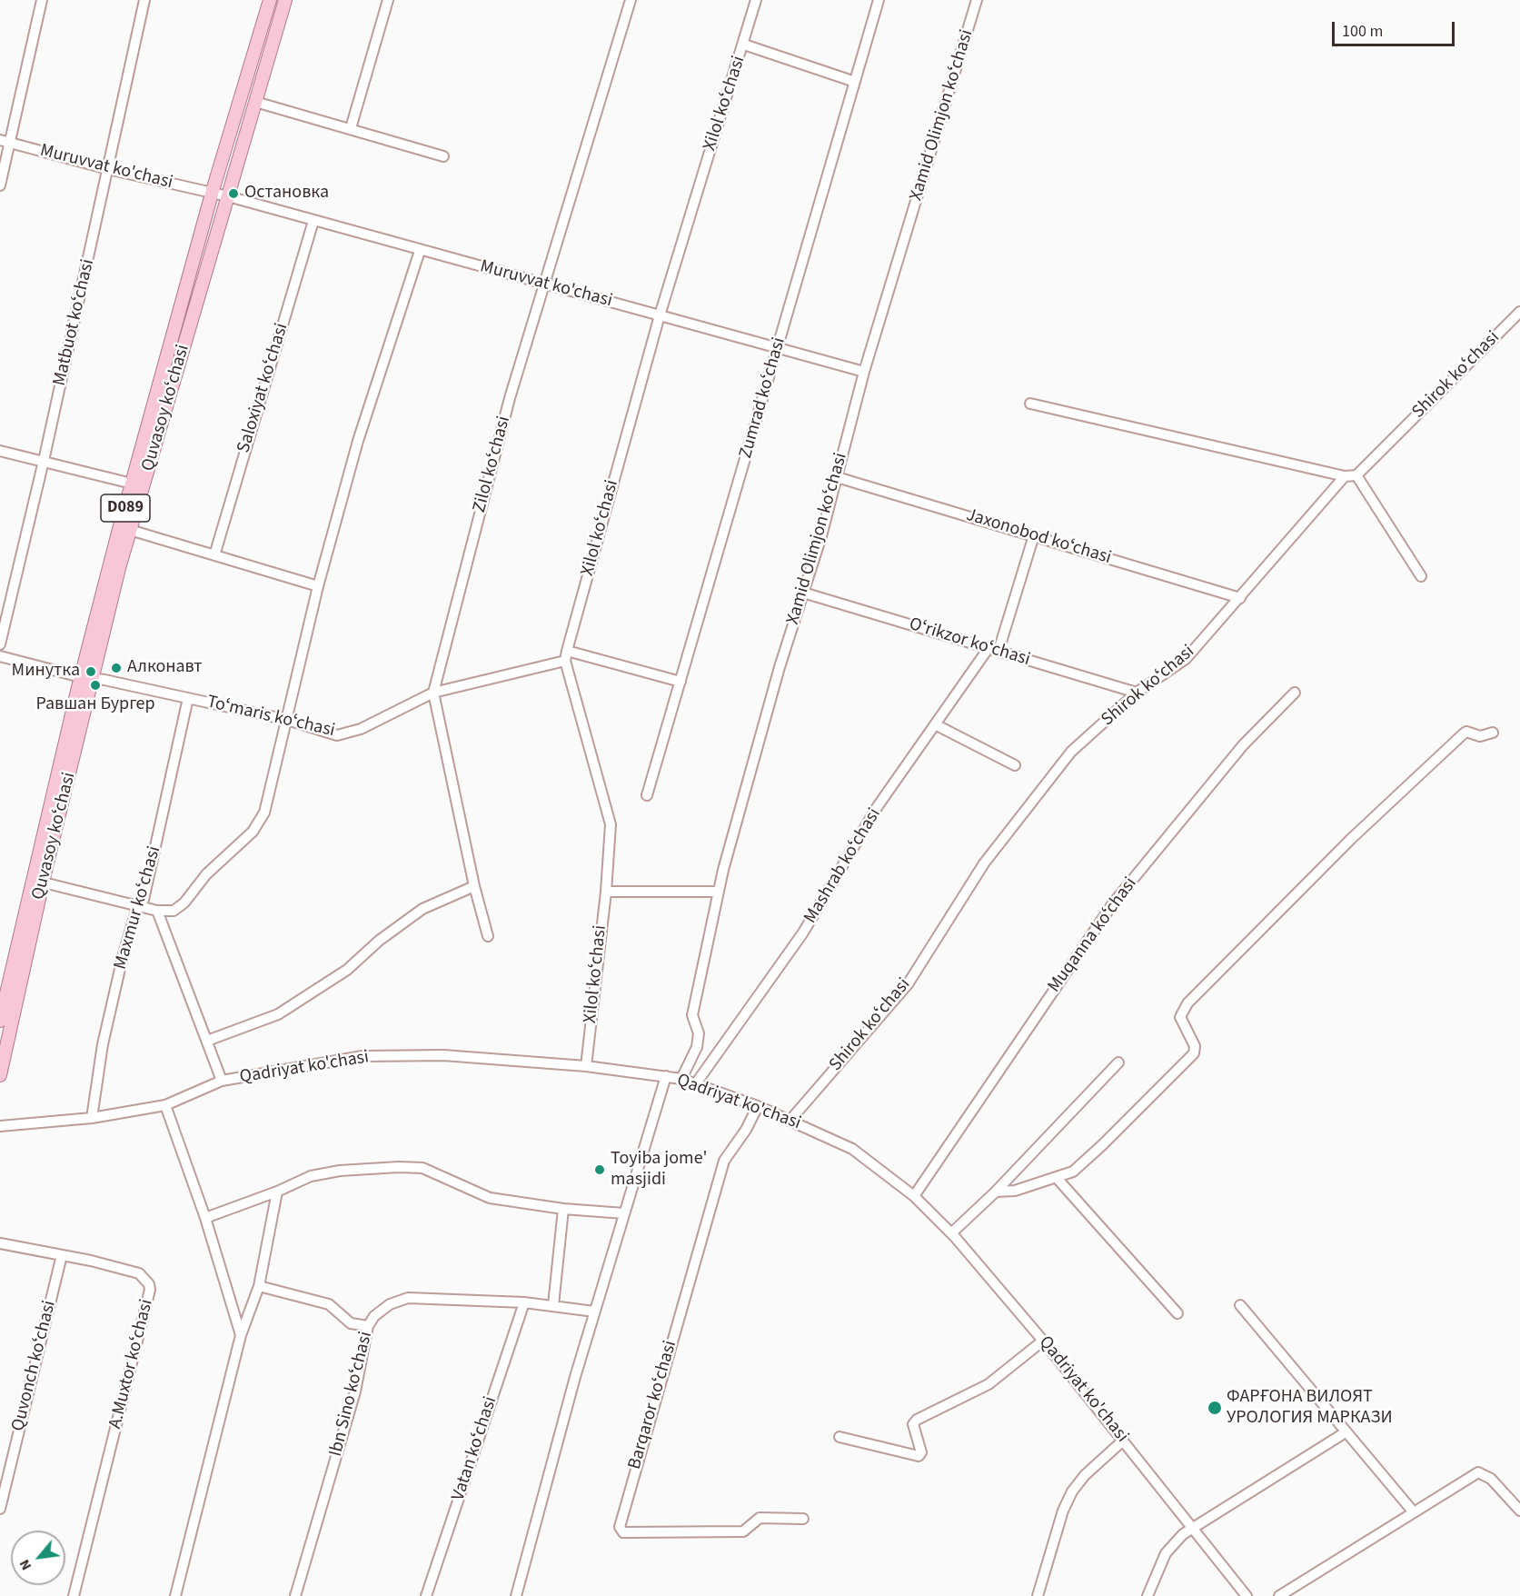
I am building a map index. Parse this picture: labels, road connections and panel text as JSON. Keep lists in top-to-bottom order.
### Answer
{
  "streets": {
    "main road": ["Quvasoy koʻchasi", "D089"],
    "street": [
      "Xilol koʻchasi",
      "Xamid Olimjon koʻchasi",
      "Muruvvat ko'chasi",
      "Matbuot koʻchasi",
      "Shirok koʻchasi",
      "Saloxiyat koʻchasi",
      "Zumrad koʻchasi",
      "Zilol koʻchasi",
      "Jaxonobod koʻchasi",
      "Oʻrikzor koʻchasi",
      "Toʻmaris koʻchasi",
      "Mashrab koʻchasi",
      "Maxmur koʻchasi",
      "Muqanna koʻchasi",
      "Qadriyat ko'chasi",
      "A.Muxtor koʻchasi",
      "Quvonch koʻchasi",
      "Ibn Sino koʻchasi",
      "Barqaror koʻchasi",
      "Vatan koʻchasi"
    ]
  },
  "crossings": [
    ["Xilol koʻchasi", "Muruvvat ko'chasi"],
    ["Xilol koʻchasi", "Toʻmaris koʻchasi"],
    ["Xilol koʻchasi", "Qadriyat ko'chasi"],
    ["Xamid Olimjon koʻchasi", "Muruvvat ko'chasi"],
    ["Xamid Olimjon koʻchasi", "Jaxonobod koʻchasi"],
    ["Xamid Olimjon koʻchasi", "Oʻrikzor koʻchasi"],
    ["Xamid Olimjon koʻchasi", "Qadriyat ko'chasi"],
    ["Muruvvat ko'chasi", "Matbuot koʻchasi"],
    ["Muruvvat ko'chasi", "Saloxiyat koʻchasi"],
    ["Muruvvat ko'chasi", "Zumrad koʻchasi"],
    ["Muruvvat ko'chasi", "Quvasoy koʻchasi"],
    ["Muruvvat ko'chasi", "Zilol koʻchasi"],
    ["Shirok koʻchasi", "Jaxonobod koʻchasi"],
    ["Shirok koʻchasi", "Oʻrikzor koʻchasi"],
    ["Shirok koʻchasi", "Qadriyat ko'chasi"],
    ["Quvasoy koʻchasi", "Toʻmaris koʻchasi"],
    ["Zilol koʻchasi", "Toʻmaris koʻchasi"],
    ["Jaxonobod koʻchasi", "Mashrab koʻchasi"],
    ["Oʻrikzor koʻchasi", "Mashrab koʻchasi"],
    ["Toʻmaris koʻchasi", "Maxmur koʻchasi"],
    ["Mashrab koʻchasi", "Qadriyat ko'chasi"],
    ["Maxmur koʻchasi", "Qadriyat ko'chasi"],
    ["Muqanna koʻchasi", "Qadriyat ko'chasi"],
    ["Qadriyat ko'chasi", "Barqaror koʻchasi"],
    ["A.Muxtor koʻchasi", "Quvonch koʻchasi"],
    ["Ibn Sino koʻchasi", "Vatan koʻchasi"]
  ],
  "places": [
    "Остановка",
    "Алконавт",
    "Минутка",
    "Равшан Бургер",
    "Toyiba jome' masjidi",
    "ФАРҒОНА ВИЛОЯТ УРОЛОГИЯ МАРКАЗИ"
  ],
  "scale_bar": "100 m",
  "north": "bottom left"
}
